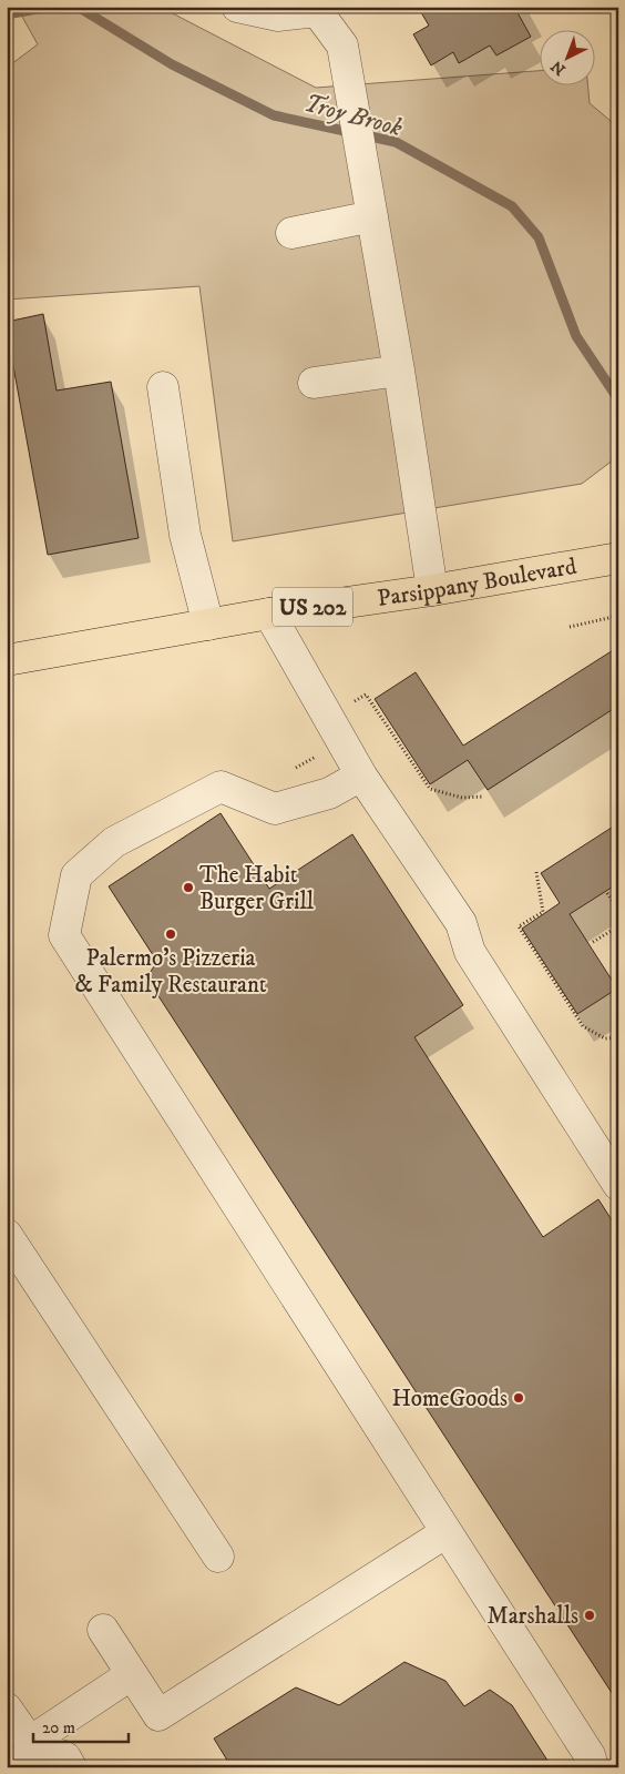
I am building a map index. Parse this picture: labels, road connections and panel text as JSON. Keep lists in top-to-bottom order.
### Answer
{
  "streets": {
    "main road": ["Parsippany Boulevard", "US 202"]
  },
  "water": ["Troy Brook"],
  "places": [
    "The Habit Burger Grill",
    "Palermo's Pizzeria & Family Restaurant",
    "HomeGoods",
    "Marshalls"
  ],
  "scale_bar": "20 m",
  "north": "bottom left"
}
